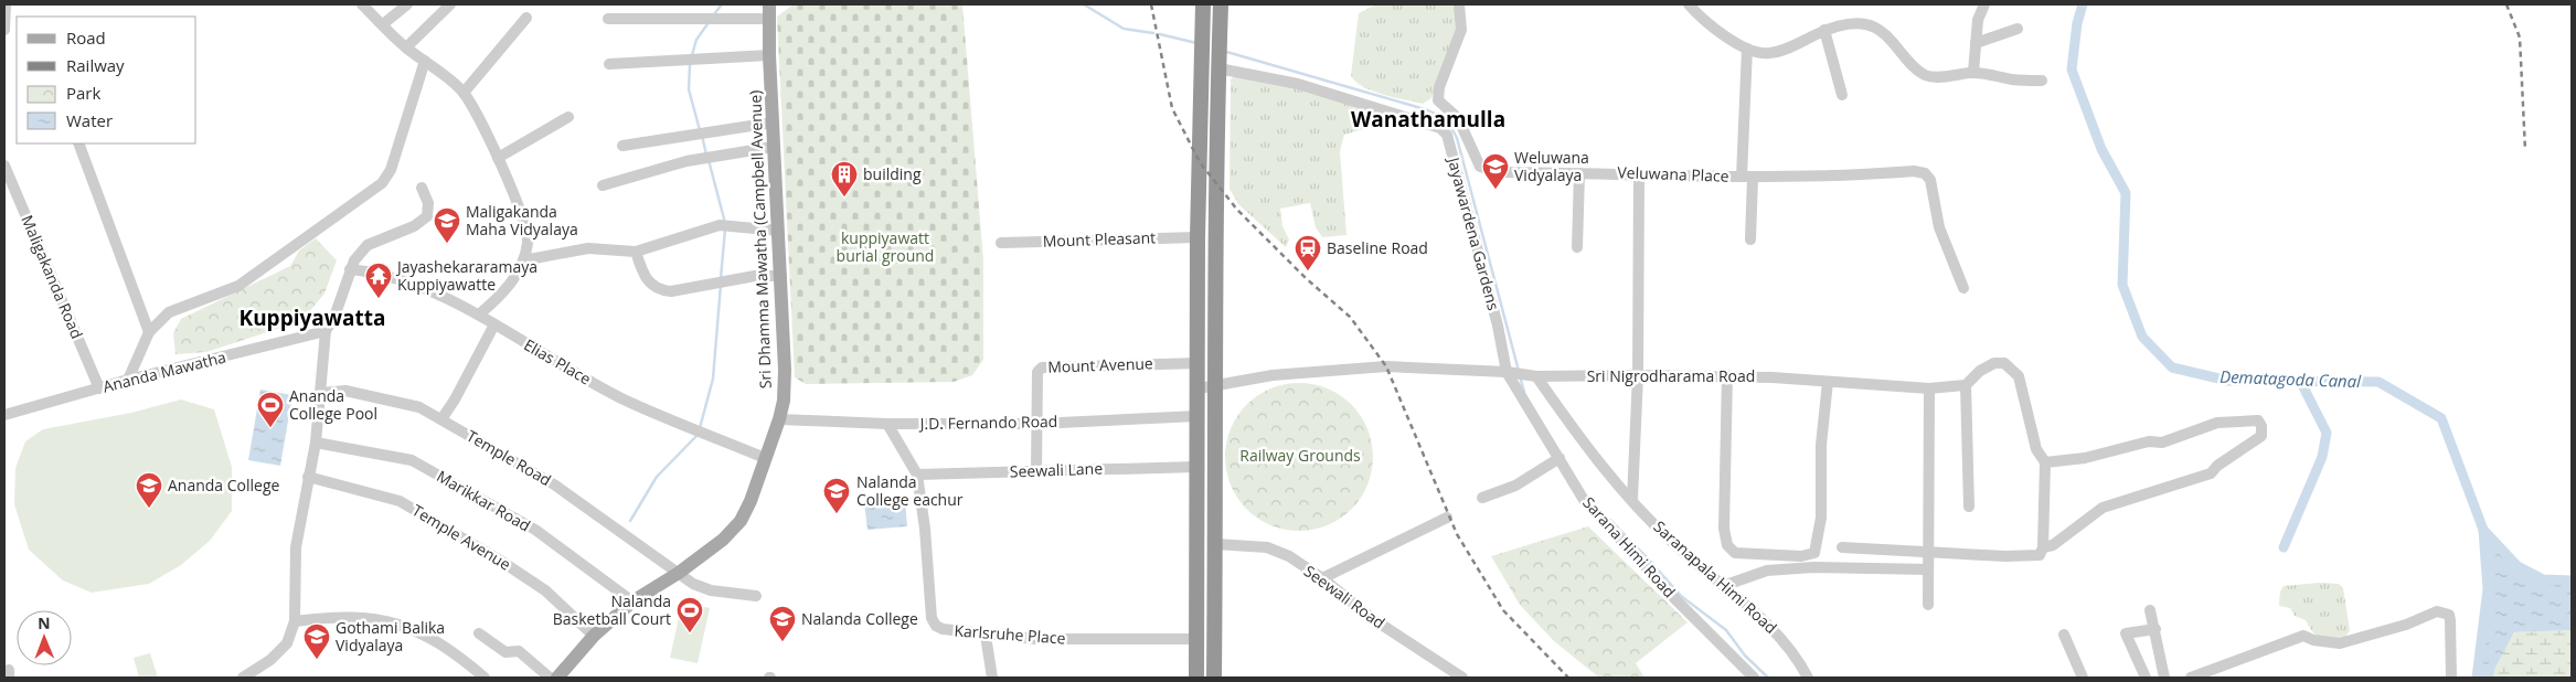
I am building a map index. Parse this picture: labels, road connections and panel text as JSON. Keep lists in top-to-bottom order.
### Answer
{
  "streets": {
    "main road": ["Sri Dhamma Mawatha (Campbell Avenue)"],
    "street": [
      "Veluwana Place",
      "Jayawardena Gardens",
      "Mount Pleasant",
      "Maligakanda Road",
      "Elias Place",
      "Mount Avenue",
      "Ananda Mawatha",
      "Sri Nigrodharama Road",
      "J.D. Fernando Road",
      "Temple Road",
      "Seewali Lane",
      "Marikkar Road",
      "Temple Avenue",
      "Sarana Himi Road",
      "Saranapala Himi Road",
      "Seewali Road",
      "Karlsruhe Place"
    ]
  },
  "crossings": [
    ["Jayawardena Gardens", "Sri Nigrodharama Road"],
    ["Jayawardena Gardens", "Sarana Himi Road"],
    ["Sri Dhamma Mawatha (Campbell Avenue)", "Elias Place"],
    ["Sri Dhamma Mawatha (Campbell Avenue)", "J.D. Fernando Road"],
    ["Sri Dhamma Mawatha (Campbell Avenue)", "Temple Road"],
    ["Sri Dhamma Mawatha (Campbell Avenue)", "Marikkar Road"],
    ["Sri Dhamma Mawatha (Campbell Avenue)", "Temple Avenue"],
    ["Maligakanda Road", "Ananda Mawatha"],
    ["Mount Avenue", "J.D. Fernando Road"],
    ["Mount Avenue", "Seewali Lane"],
    ["Sri Nigrodharama Road", "Sarana Himi Road"],
    ["Sri Nigrodharama Road", "Saranapala Himi Road"],
    ["J.D. Fernando Road", "Karlsruhe Place"],
    ["Seewali Lane", "Karlsruhe Place"]
  ],
  "districts": ["Wanathamulla", "Kuppiyawatta"],
  "water": ["Dematagoda Canal"],
  "parks": ["kuppiyawatt burial ground", "Railway Grounds"],
  "places": {
    "school or university": [
      "Weluwana Vidyalaya",
      "Maligakanda Maha Vidyalaya",
      "Ananda College",
      "Nalanda College eachur",
      "Nalanda College",
      "Gothami Balika Vidyalaya"
    ],
    "building": ["building"],
    "station": ["Baseline Road"],
    "temple": ["Jayashekararamaya Kuppiyawatte"],
    "sports": ["Ananda College Pool", "Nalanda Basketball Court"]
  },
  "legend": [
    "Road",
    "Railway",
    "Park",
    "Water"
  ],
  "north": "top"
}
